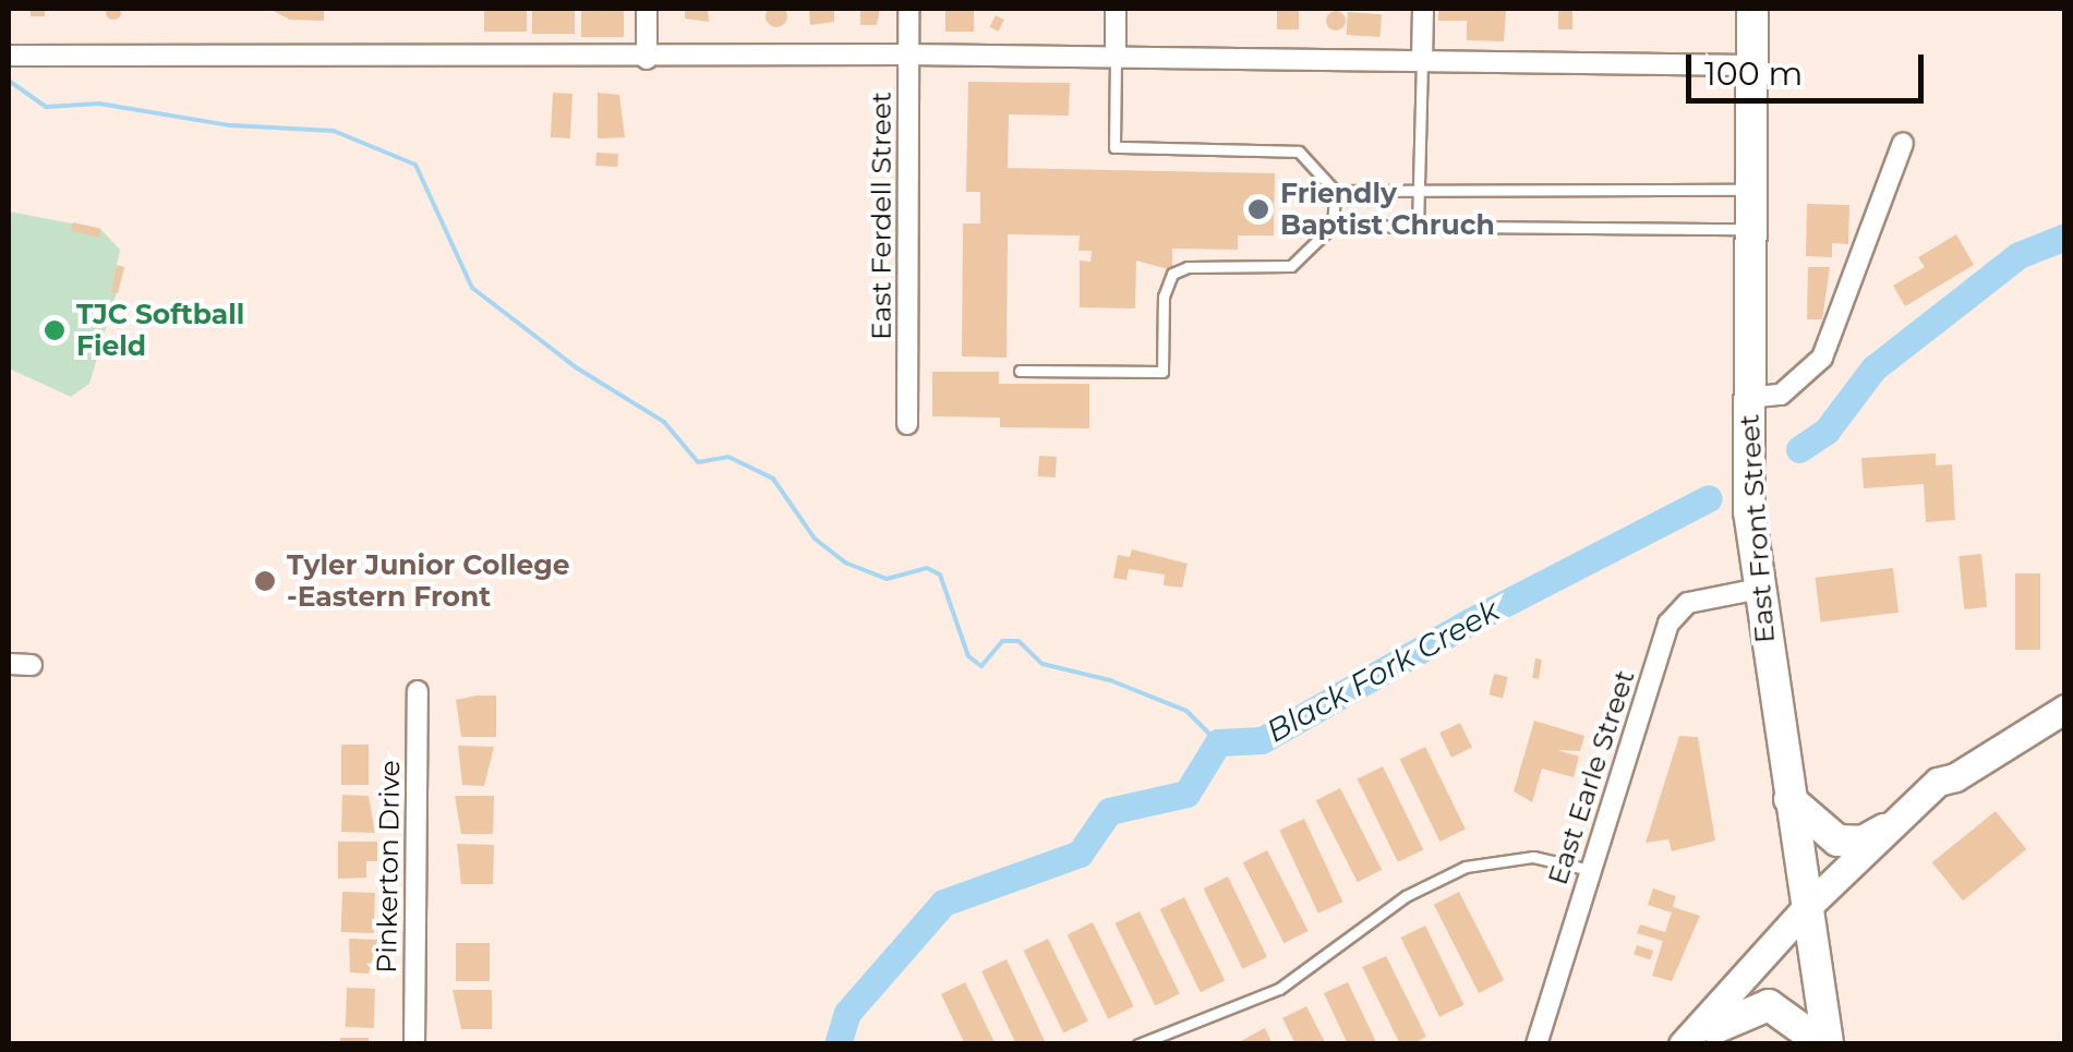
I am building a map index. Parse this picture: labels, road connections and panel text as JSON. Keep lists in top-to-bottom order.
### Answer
{
  "streets": {
    "main road": ["East Front Street"],
    "street": ["East Ferdell Street", "East Earle Street", "Pinkerton Drive"]
  },
  "crossings": [
    ["East Front Street", "East Earle Street"]
  ],
  "water": ["Black Fork Creek"],
  "places": ["Friendly Baptist Chruch", "TJC Softball Field", "Tyler Junior College -Eastern Front"],
  "scale_bar": "100 m"
}
